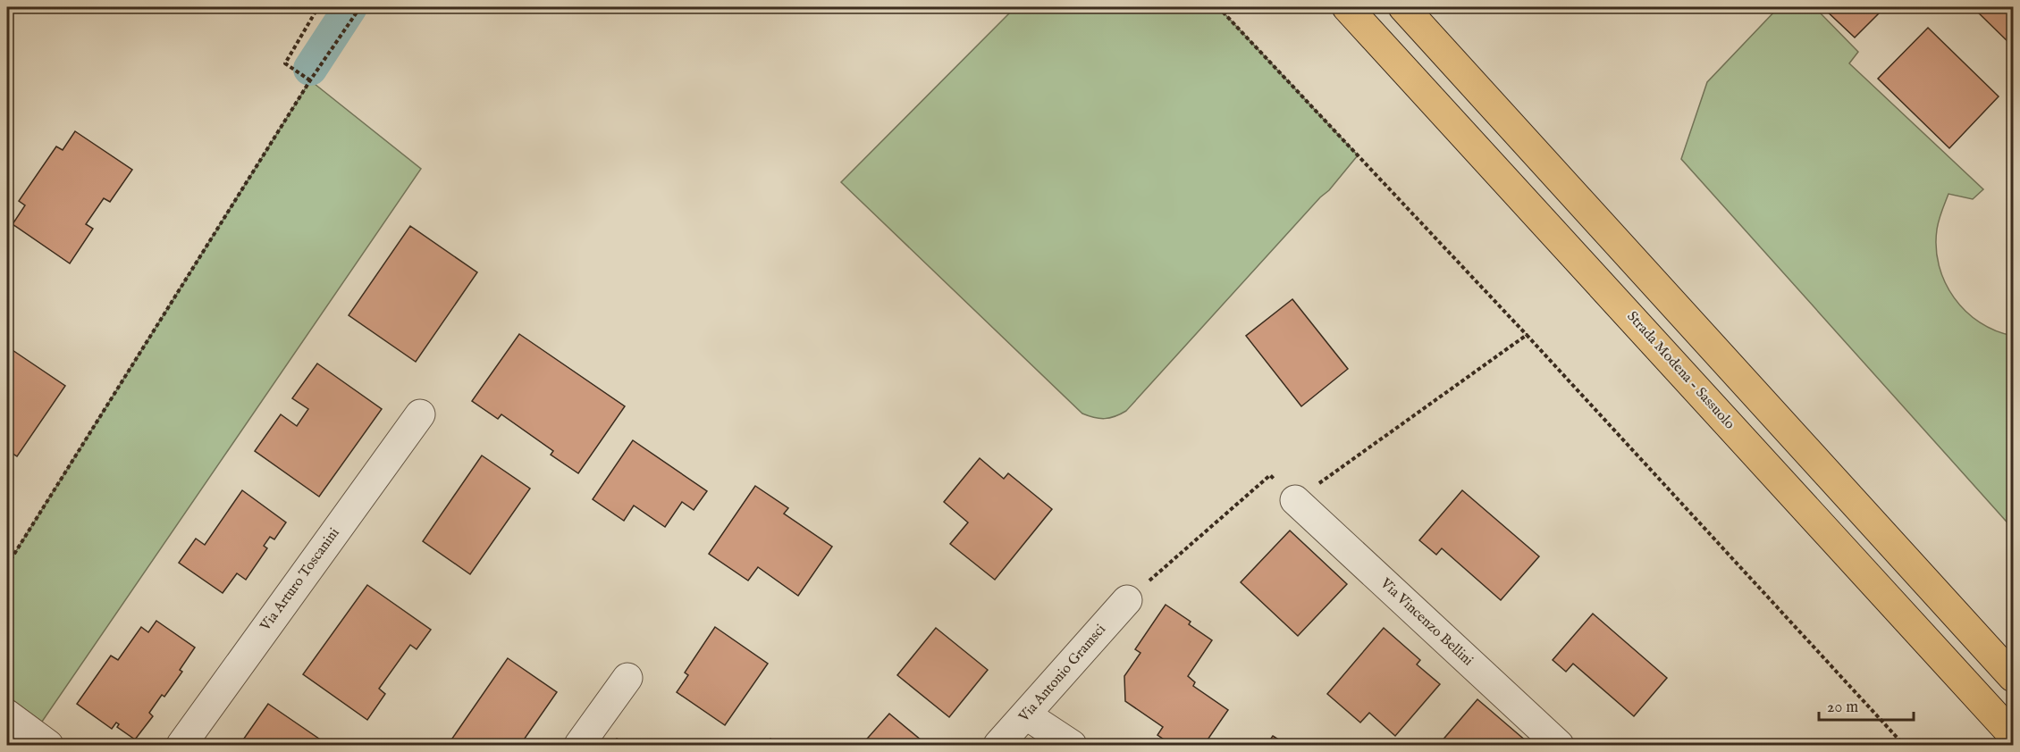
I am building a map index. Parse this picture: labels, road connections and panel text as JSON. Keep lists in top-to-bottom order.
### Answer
{
  "streets": {
    "highway": ["Strada Modena - Sassuolo"],
    "street": ["Via Arturo Toscanini", "Via Vincenzo Bellini", "Via Antonio Gramsci"]
  },
  "scale_bar": "20 m"
}
